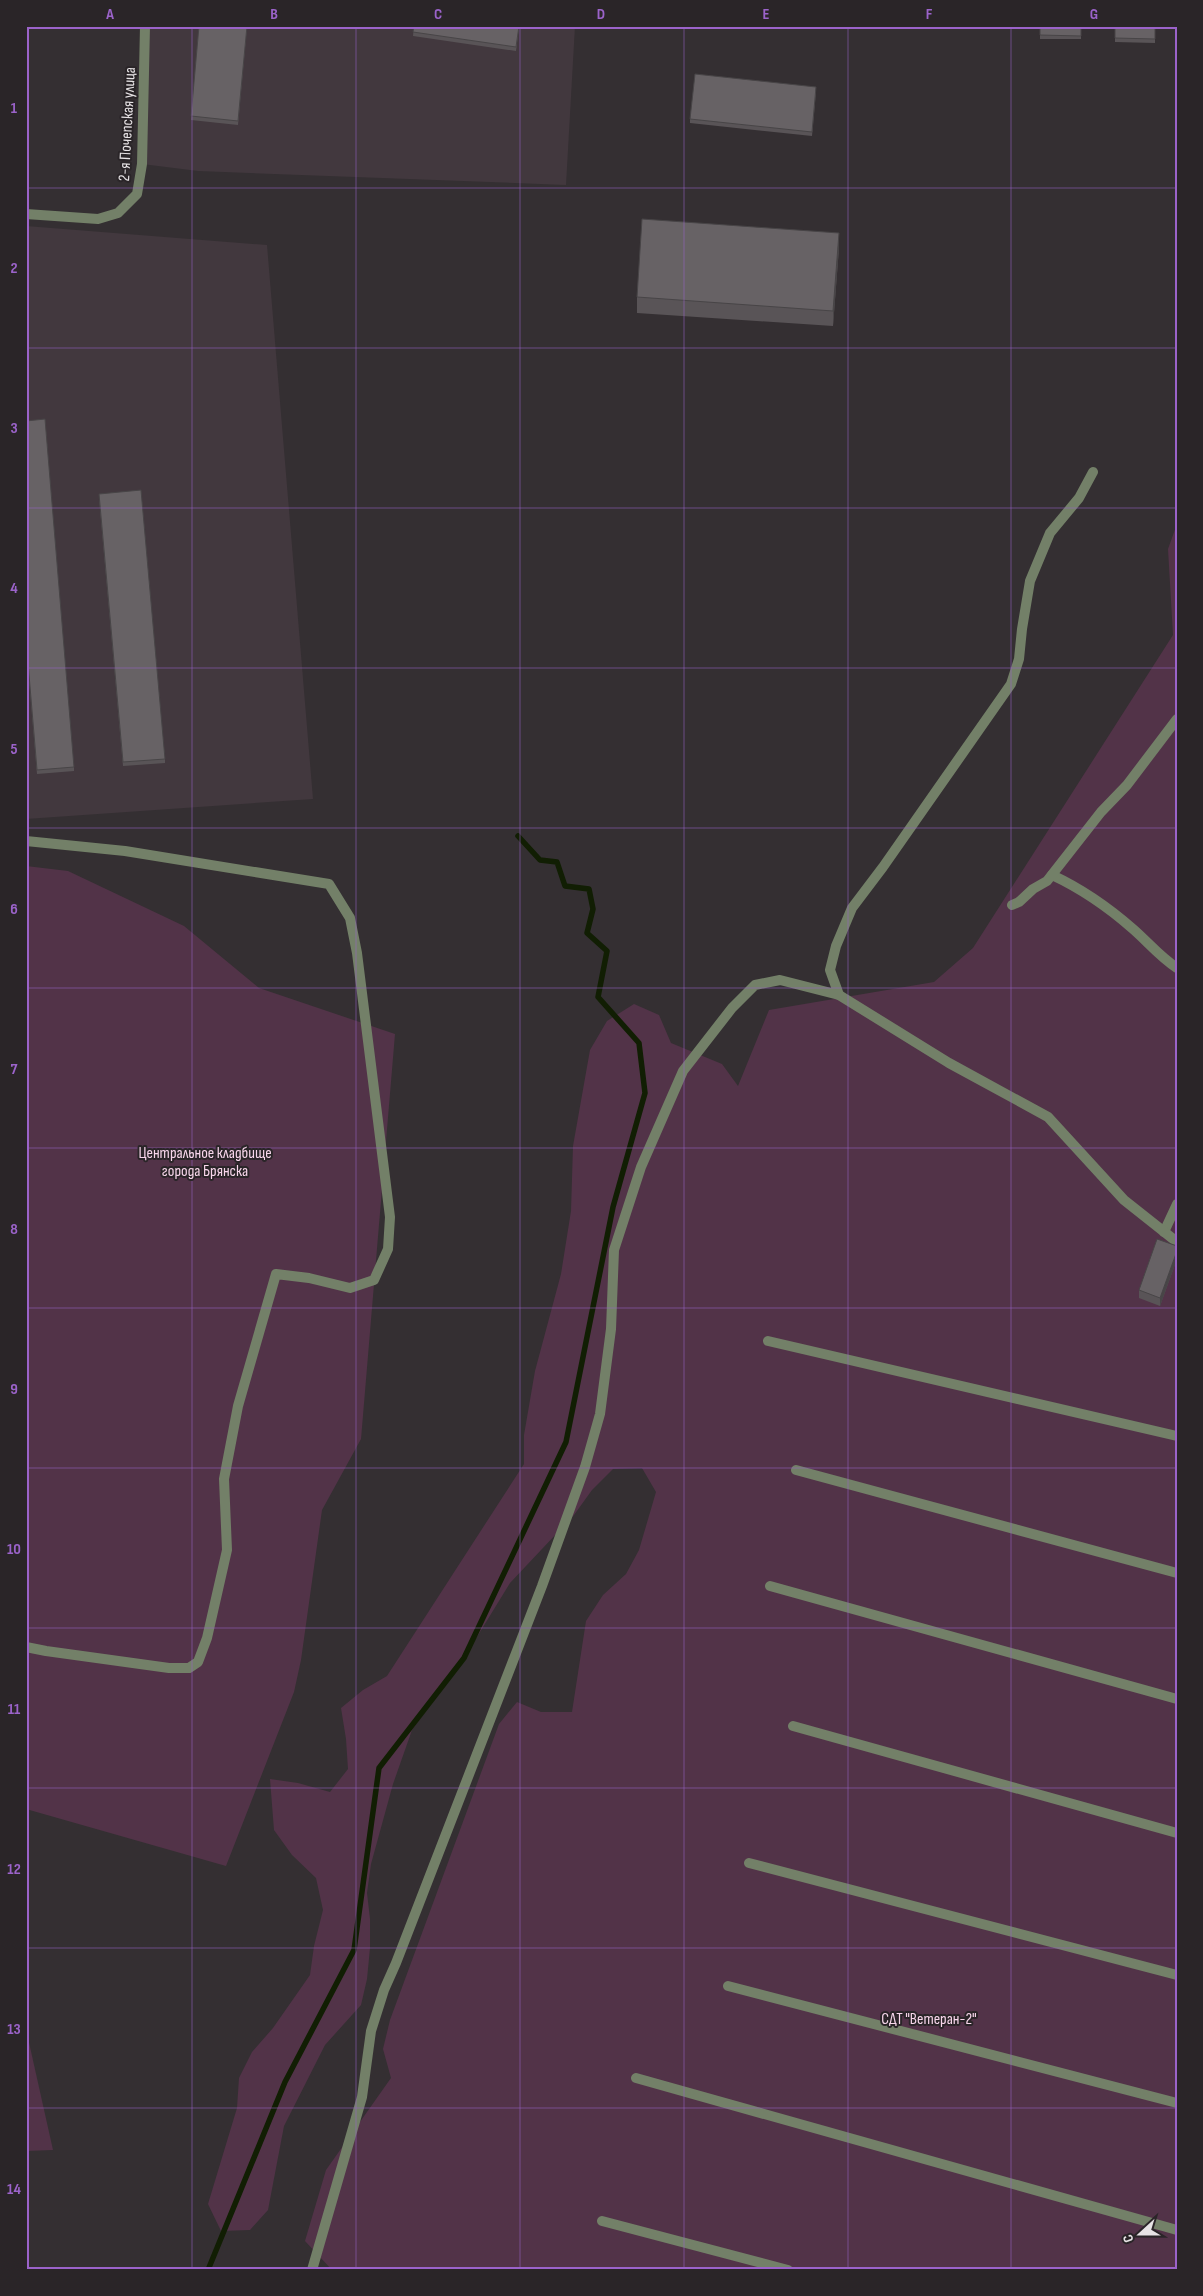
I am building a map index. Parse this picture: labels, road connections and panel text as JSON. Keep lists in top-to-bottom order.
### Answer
{
  "streets": {
    "street": ["2-я Почепская улица"]
  },
  "parks": ["Центральное кладбище города Брянска", "СДТ \"Ветеран-2\""],
  "north": "left",
  "grid": {
    "columns": [
      "A",
      "B",
      "C",
      "D",
      "E",
      "F",
      "G"
    ],
    "rows": [
      "1",
      "2",
      "3",
      "4",
      "5",
      "6",
      "7",
      "8",
      "9",
      "10",
      "11",
      "12",
      "13",
      "14"
    ]
  }
}
